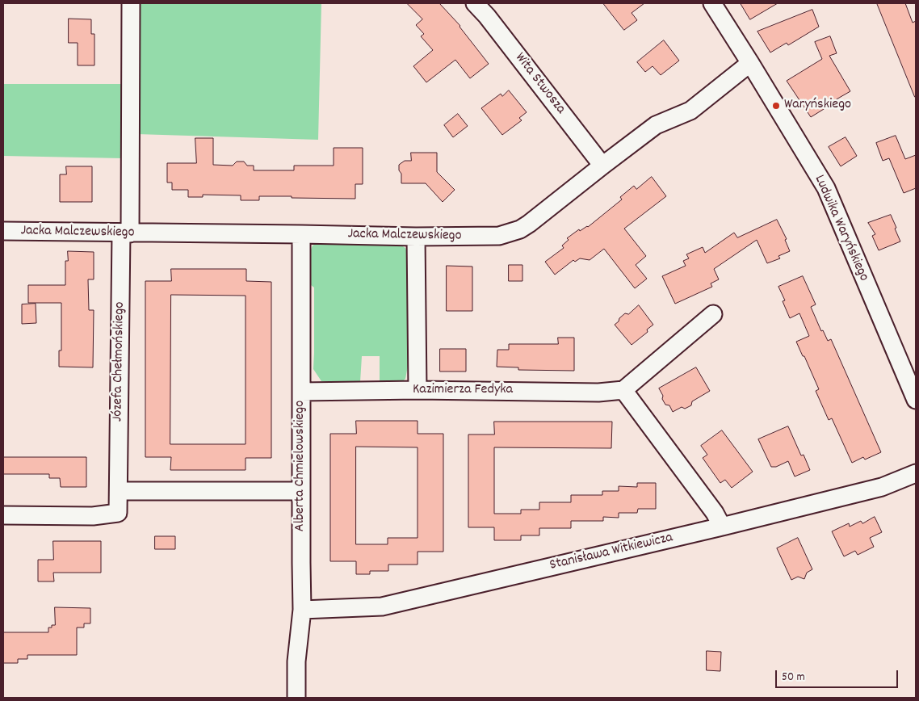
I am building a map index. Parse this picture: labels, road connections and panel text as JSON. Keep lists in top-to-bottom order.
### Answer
{
  "streets": {
    "street": [
      "Wita Stwosza",
      "Ludwika Waryńskiego",
      "Jacka Malczewskiego",
      "Józefa Chełmońskiego",
      "Kazimierza Fedyka",
      "Alberta Chmielowskiego",
      "Stanisława Witkiewicza"
    ]
  },
  "crossings": [
    ["Wita Stwosza", "Jacka Malczewskiego"],
    ["Ludwika Waryńskiego", "Jacka Malczewskiego"],
    ["Jacka Malczewskiego", "Józefa Chełmońskiego"],
    ["Jacka Malczewskiego", "Alberta Chmielowskiego"],
    ["Kazimierza Fedyka", "Alberta Chmielowskiego"],
    ["Alberta Chmielowskiego", "Stanisława Witkiewicza"]
  ],
  "places": ["Waryńskiego"],
  "scale_bar": "50 m"
}
